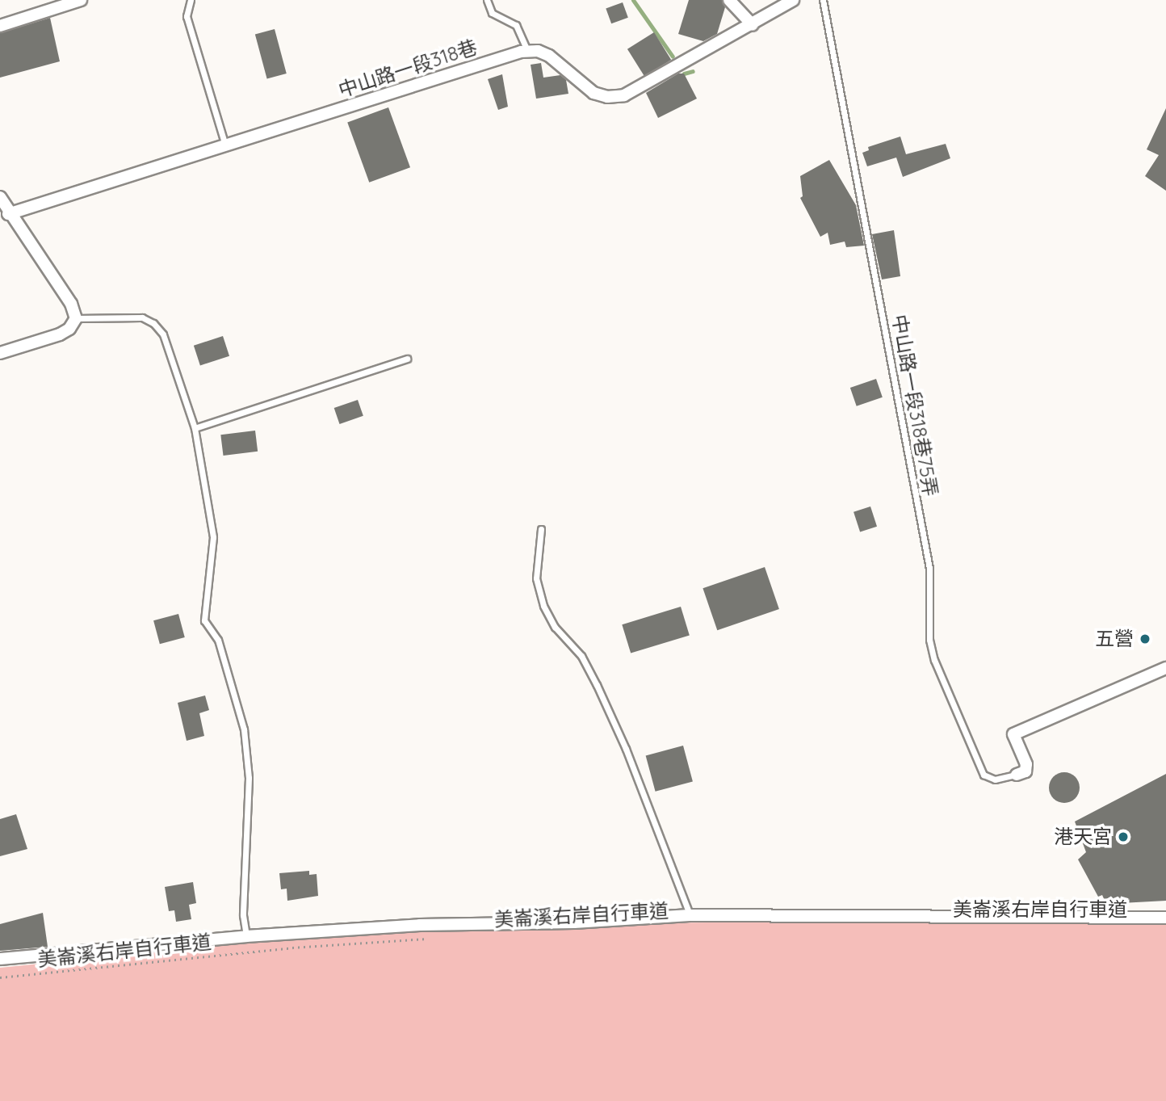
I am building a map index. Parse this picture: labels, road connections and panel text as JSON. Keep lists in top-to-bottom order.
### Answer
{
  "streets": {
    "street": ["中山路一段318巷"],
    "lane": ["中山路一段318巷75弄"],
    "path": ["美崙溪右岸自行車道"]
  },
  "places": ["五營", "港天宮"]
}
